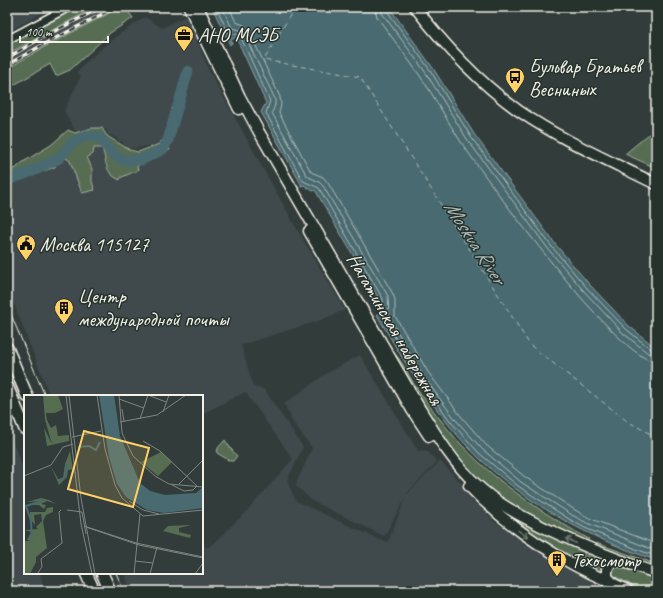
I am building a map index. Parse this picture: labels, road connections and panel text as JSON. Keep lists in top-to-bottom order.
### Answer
{
  "streets": {
    "main road": ["Нагатинская набережная"]
  },
  "water": ["Moskva River"],
  "places": {
    "office": ["АНО МСЭБ"],
    "bus stop": ["Бульвар Братьев Весниных"],
    "public building": ["Москва 115127"],
    "building": ["Центр международной почты", "Техосмотр"]
  },
  "scale_bar": "100 m"
}
